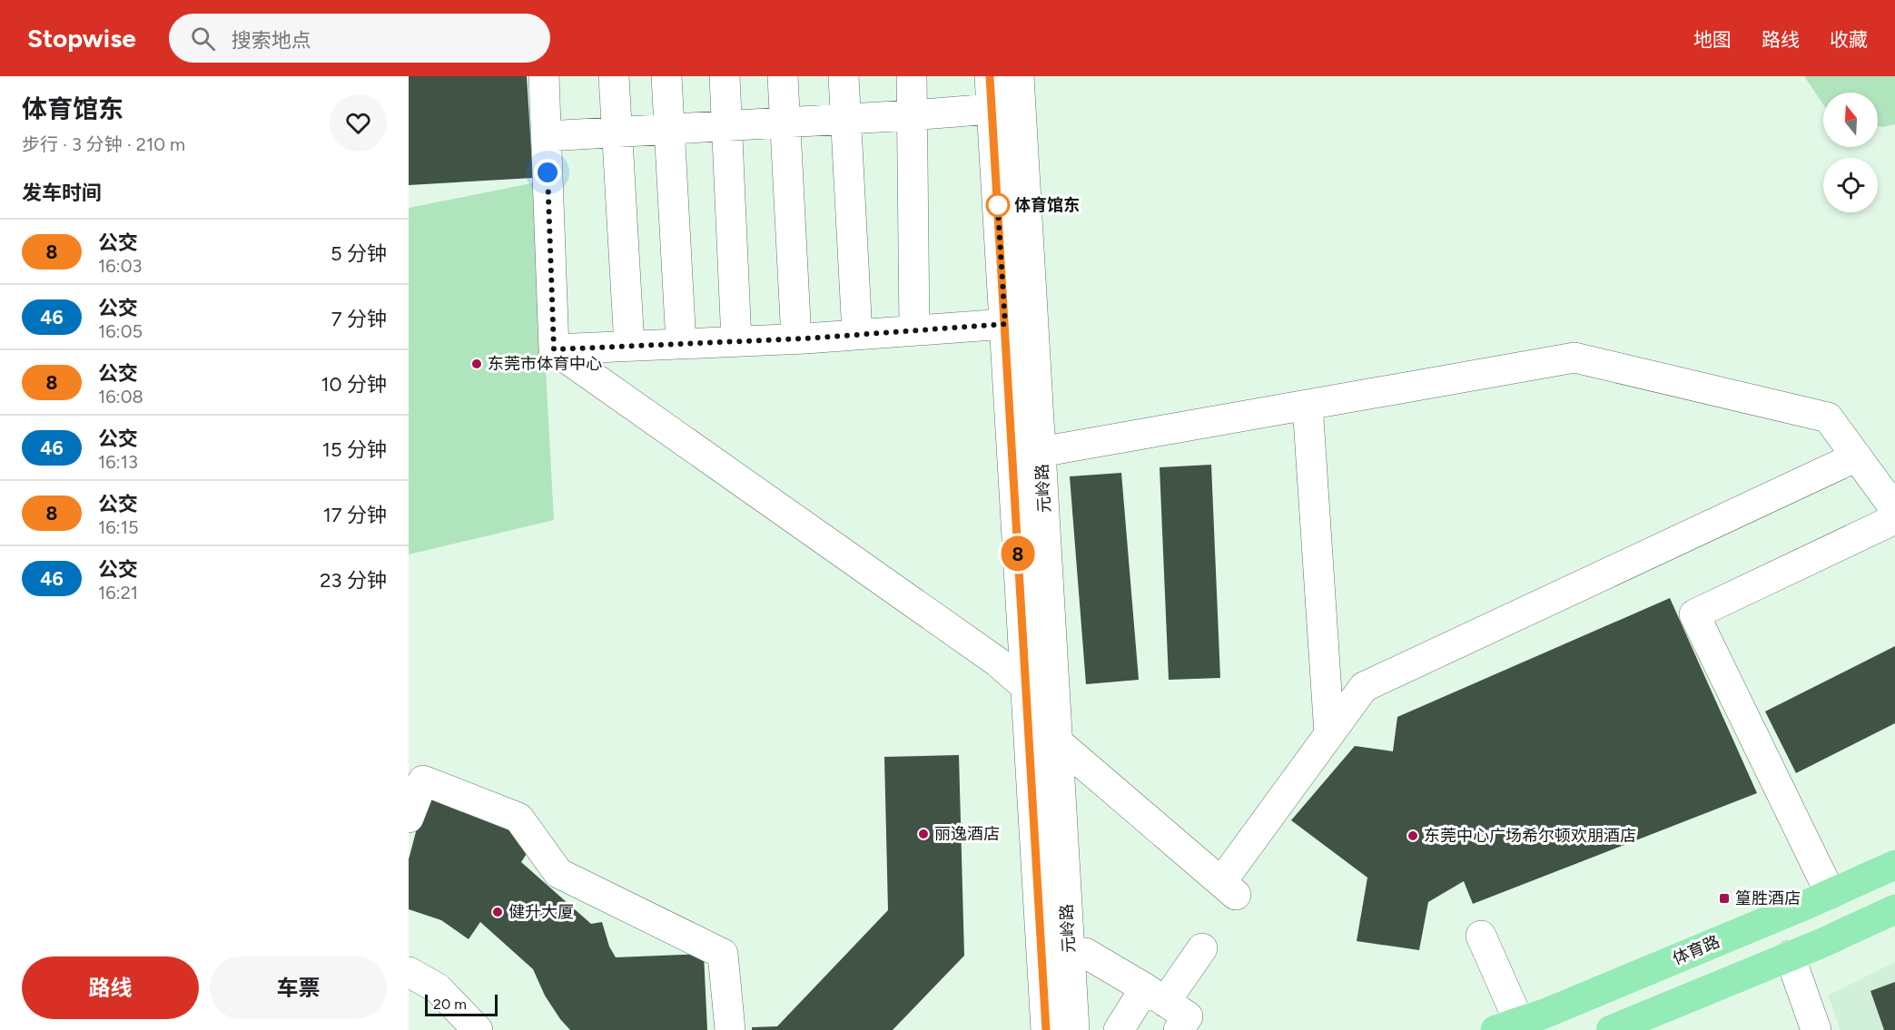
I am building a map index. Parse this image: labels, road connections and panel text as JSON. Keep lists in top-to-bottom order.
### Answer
{
  "streets": {
    "main road": ["体育路"],
    "street": ["元岭路"]
  },
  "places": {
    "other": [
      "体育馆东",
      "东莞市体育中心",
      "丽逸酒店",
      "东莞中心广场希尔顿欢朋酒店",
      "健升大厦"
    ],
    "transit": ["篁胜酒店"]
  },
  "lines": ["bus line 8"],
  "scale_bar": "20 m",
  "north": "top",
  "page": {
    "header": "Stopwise",
    "search": "搜索地点",
    "nav": ["地图", "路线", "收藏"],
    "heading": [
      ["体育馆东", "步行 · 3 分钟 · 210 m"],
      "发车时间"
    ],
    "on_map": "8",
    "list": [
      {
        "mark": "8",
        "name": "公交",
        "note": "16:03",
        "value": "5 分钟"
      },
      {
        "mark": "46",
        "name": "公交",
        "note": "16:05",
        "value": "7 分钟"
      },
      {
        "mark": "8",
        "name": "公交",
        "note": "16:08",
        "value": "10 分钟"
      },
      {
        "mark": "46",
        "name": "公交",
        "note": "16:13",
        "value": "15 分钟"
      },
      {
        "mark": "8",
        "name": "公交",
        "note": "16:15",
        "value": "17 分钟"
      },
      {
        "mark": "46",
        "name": "公交",
        "note": "16:21",
        "value": "23 分钟"
      }
    ],
    "buttons": ["路线", "车票"],
    "scale": "20 m"
  }
}
